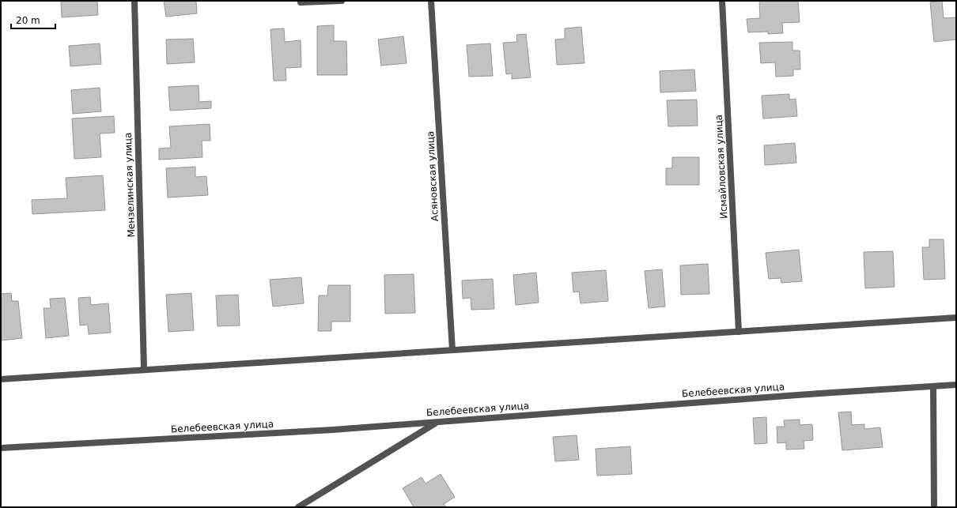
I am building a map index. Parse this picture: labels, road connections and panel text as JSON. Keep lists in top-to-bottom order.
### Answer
{
  "streets": {
    "street": [
      "Исмайловская улица",
      "Асяновская улица",
      "Мензелинская улица",
      "Белебеевская улица"
    ]
  },
  "scale_bar": "20 m"
}
